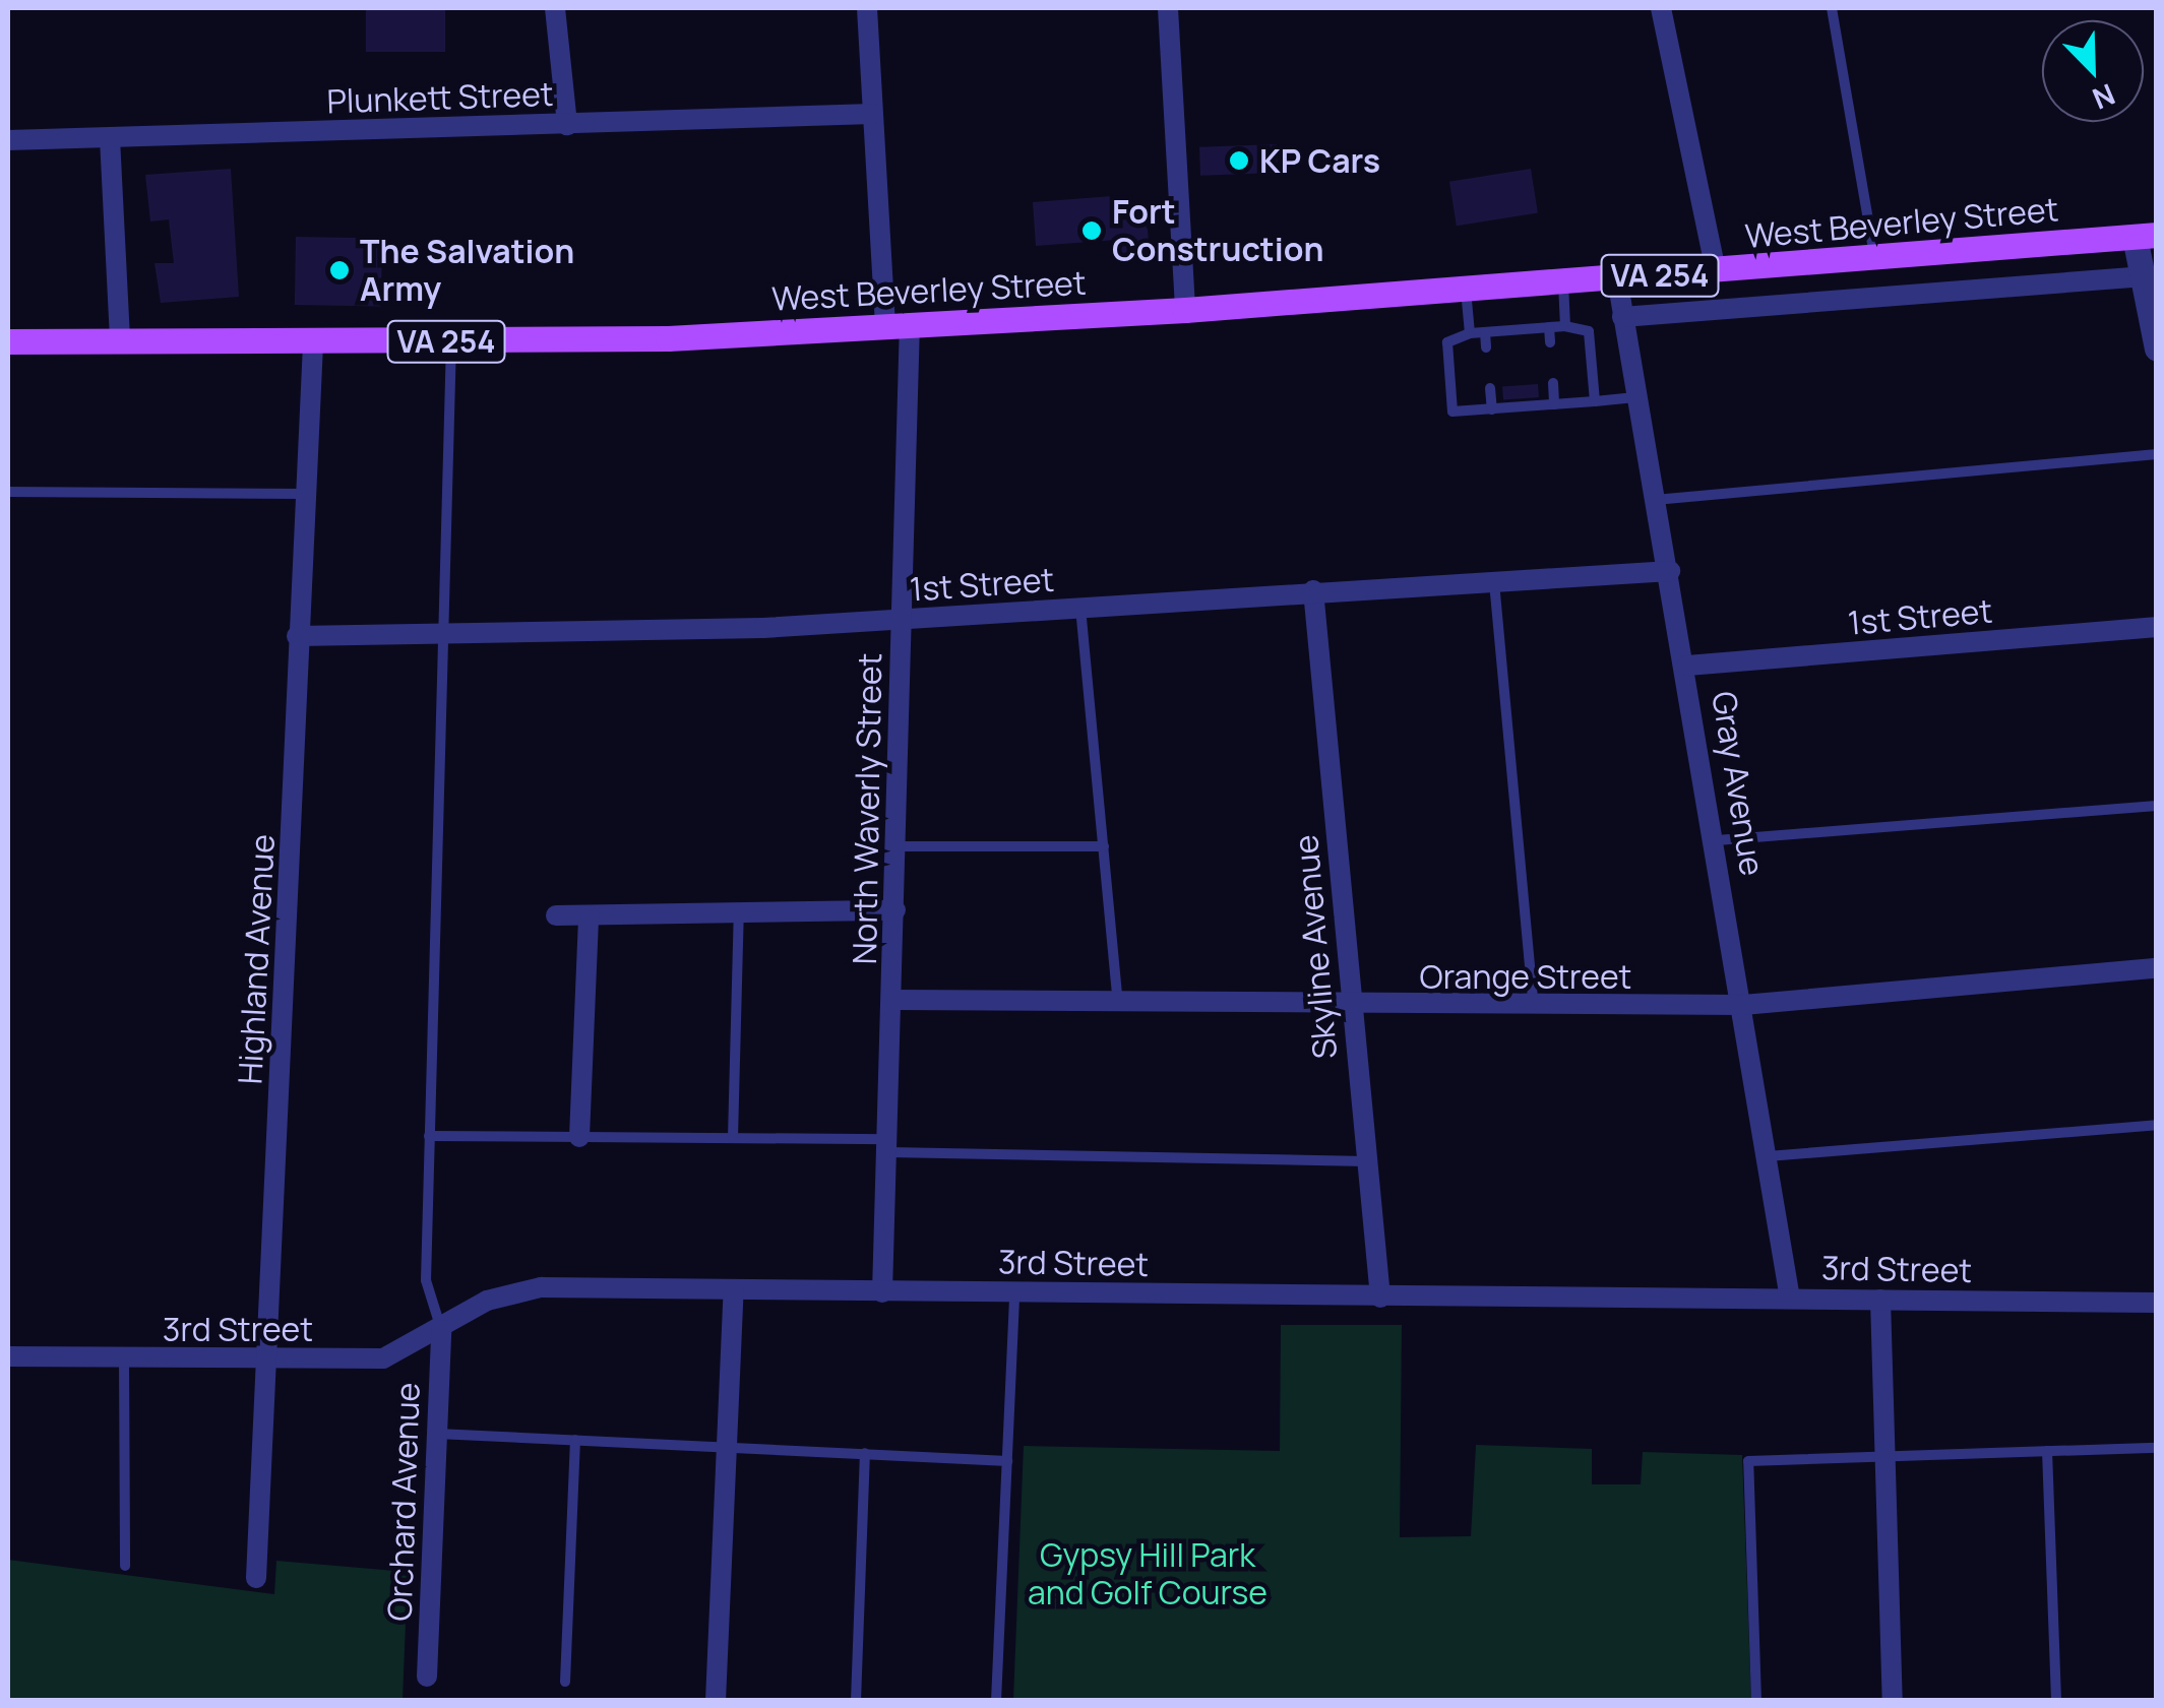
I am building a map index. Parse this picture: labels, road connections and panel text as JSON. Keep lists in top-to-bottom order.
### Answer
{
  "streets": {
    "main road": ["West Beverley Street", "VA 254"],
    "street": [
      "Plunkett Street",
      "1st Street",
      "Gray Avenue",
      "North Waverly Street",
      "Skyline Avenue",
      "Highland Avenue",
      "Orange Street",
      "3rd Street",
      "Orchard Avenue"
    ]
  },
  "crossings": [
    ["Plunkett Street", "North Waverly Street"],
    ["West Beverley Street", "Gray Avenue"],
    ["West Beverley Street", "North Waverly Street"],
    ["West Beverley Street", "Highland Avenue"],
    ["1st Street", "Gray Avenue"],
    ["1st Street", "North Waverly Street"],
    ["1st Street", "Skyline Avenue"],
    ["1st Street", "Highland Avenue"],
    ["Gray Avenue", "Orange Street"],
    ["Gray Avenue", "3rd Street"],
    ["North Waverly Street", "Orange Street"],
    ["North Waverly Street", "3rd Street"],
    ["Skyline Avenue", "Orange Street"],
    ["Skyline Avenue", "3rd Street"],
    ["Highland Avenue", "3rd Street"],
    ["3rd Street", "Orchard Avenue"]
  ],
  "parks": ["Gypsy Hill Park and Golf Course"],
  "places": ["KP Cars", "Fort Construction", "The Salvation Army"],
  "north": "bottom right"
}
